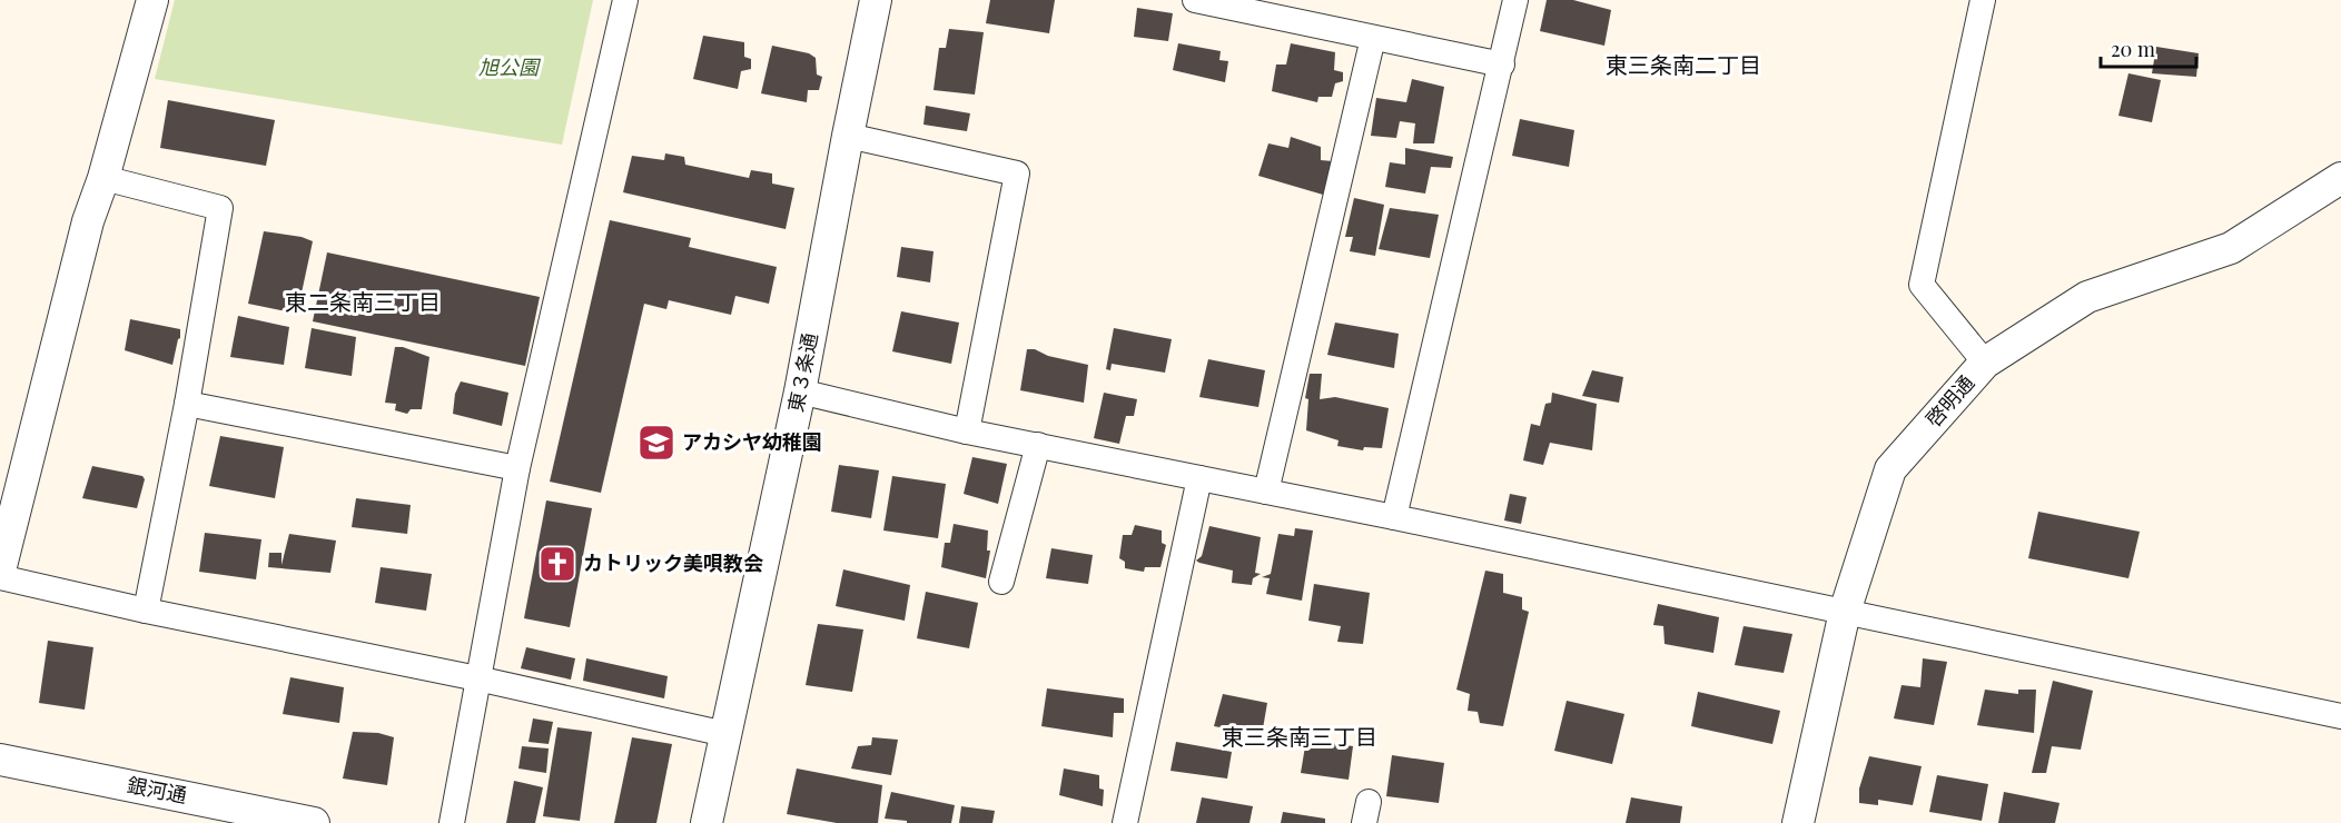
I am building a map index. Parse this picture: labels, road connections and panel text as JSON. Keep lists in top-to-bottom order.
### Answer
{
  "streets": {
    "street": ["東３条通", "啓明通", "銀河通"]
  },
  "districts": ["東三条南二丁目", "東二条南三丁目", "東三条南三丁目"],
  "parks": ["旭公園"],
  "places": {
    "school or university": ["アカシヤ幼稚園"],
    "church": ["カトリック美唄教会"]
  },
  "scale_bar": "20 m"
}
